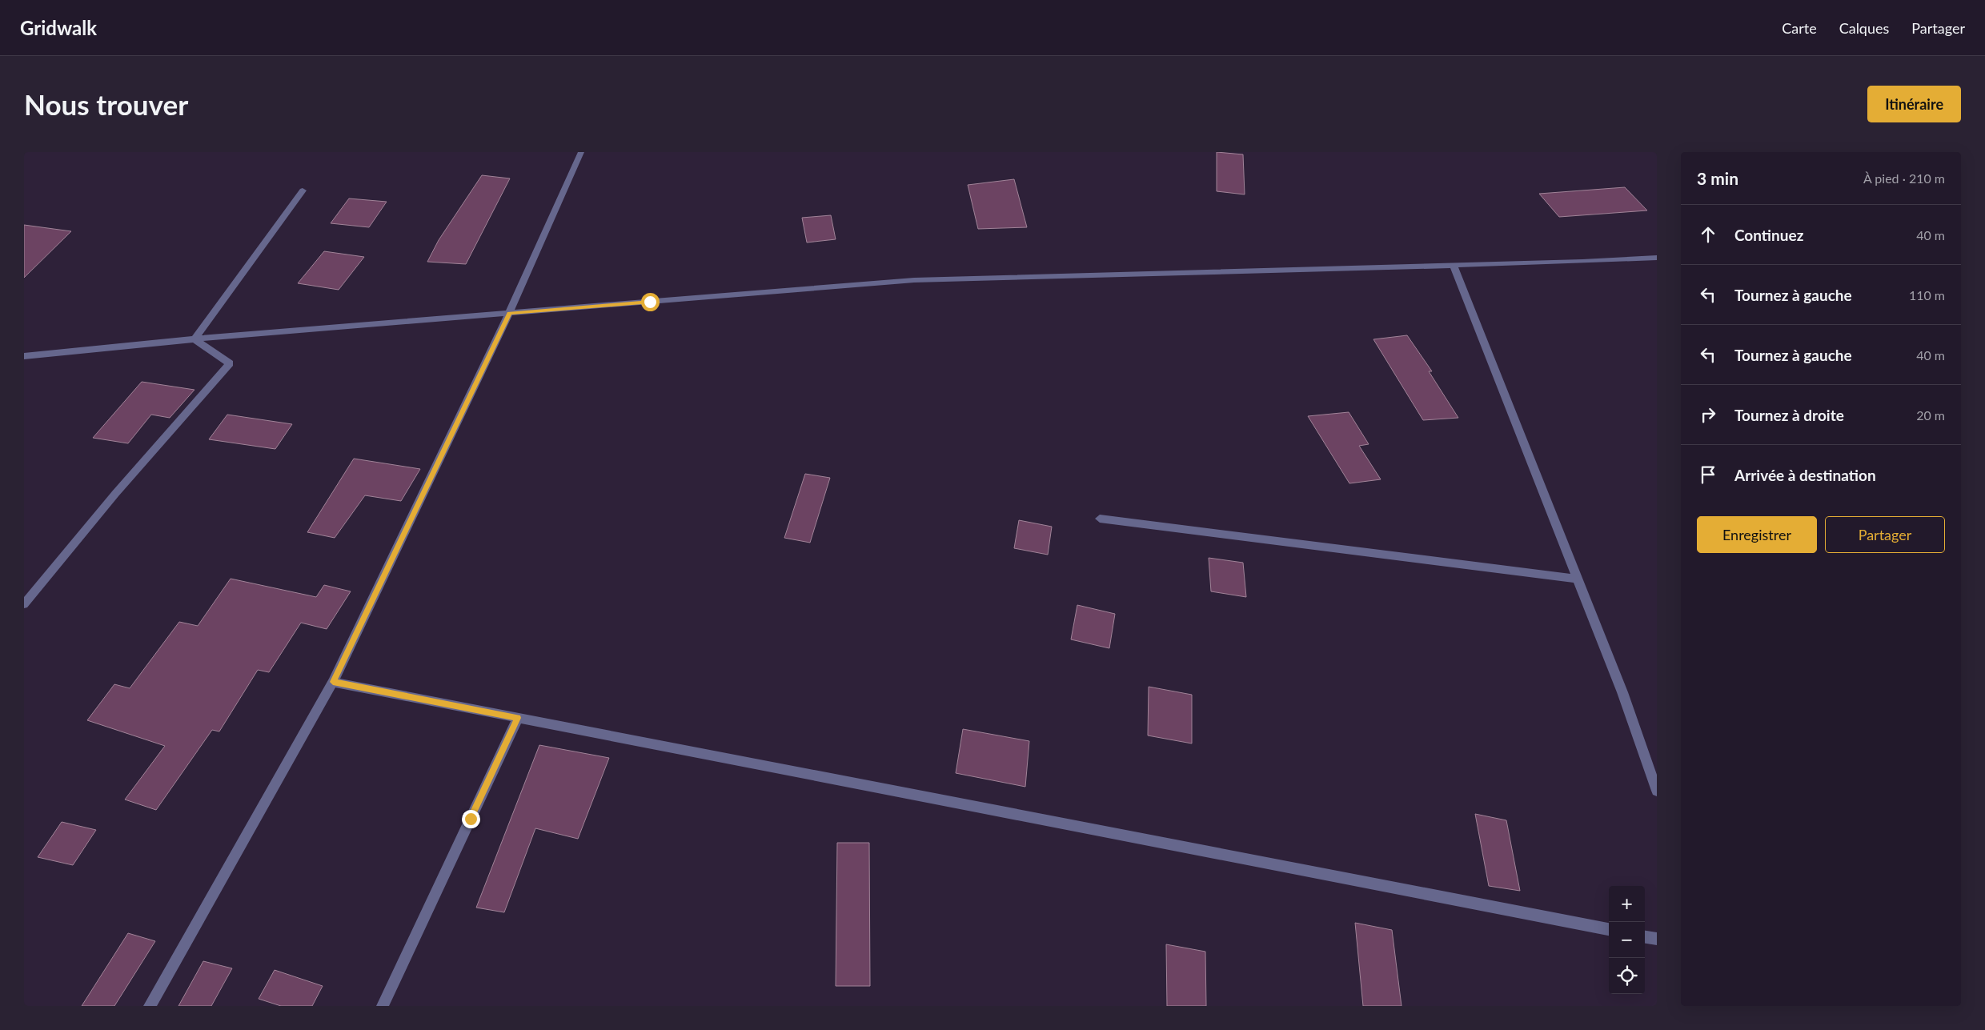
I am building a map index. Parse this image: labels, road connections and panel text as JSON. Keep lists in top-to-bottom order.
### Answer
{
  "page": {
    "header": "Gridwalk",
    "nav": ["Carte", "Calques", "Partager"],
    "buttons": [
      "Itinéraire",
      ["Enregistrer", "Partager"]
    ],
    "title": "Nous trouver",
    "heading": ["3 min", "À pied · 210 m"],
    "list": [
      ["Continuez", "40 m"],
      ["Tournez à gauche", "110 m"],
      ["Tournez à gauche", "40 m"],
      ["Tournez à droite", "20 m"],
      "Arrivée à destination"
    ],
    "map_buttons": ["+", "−"]
  }
}
